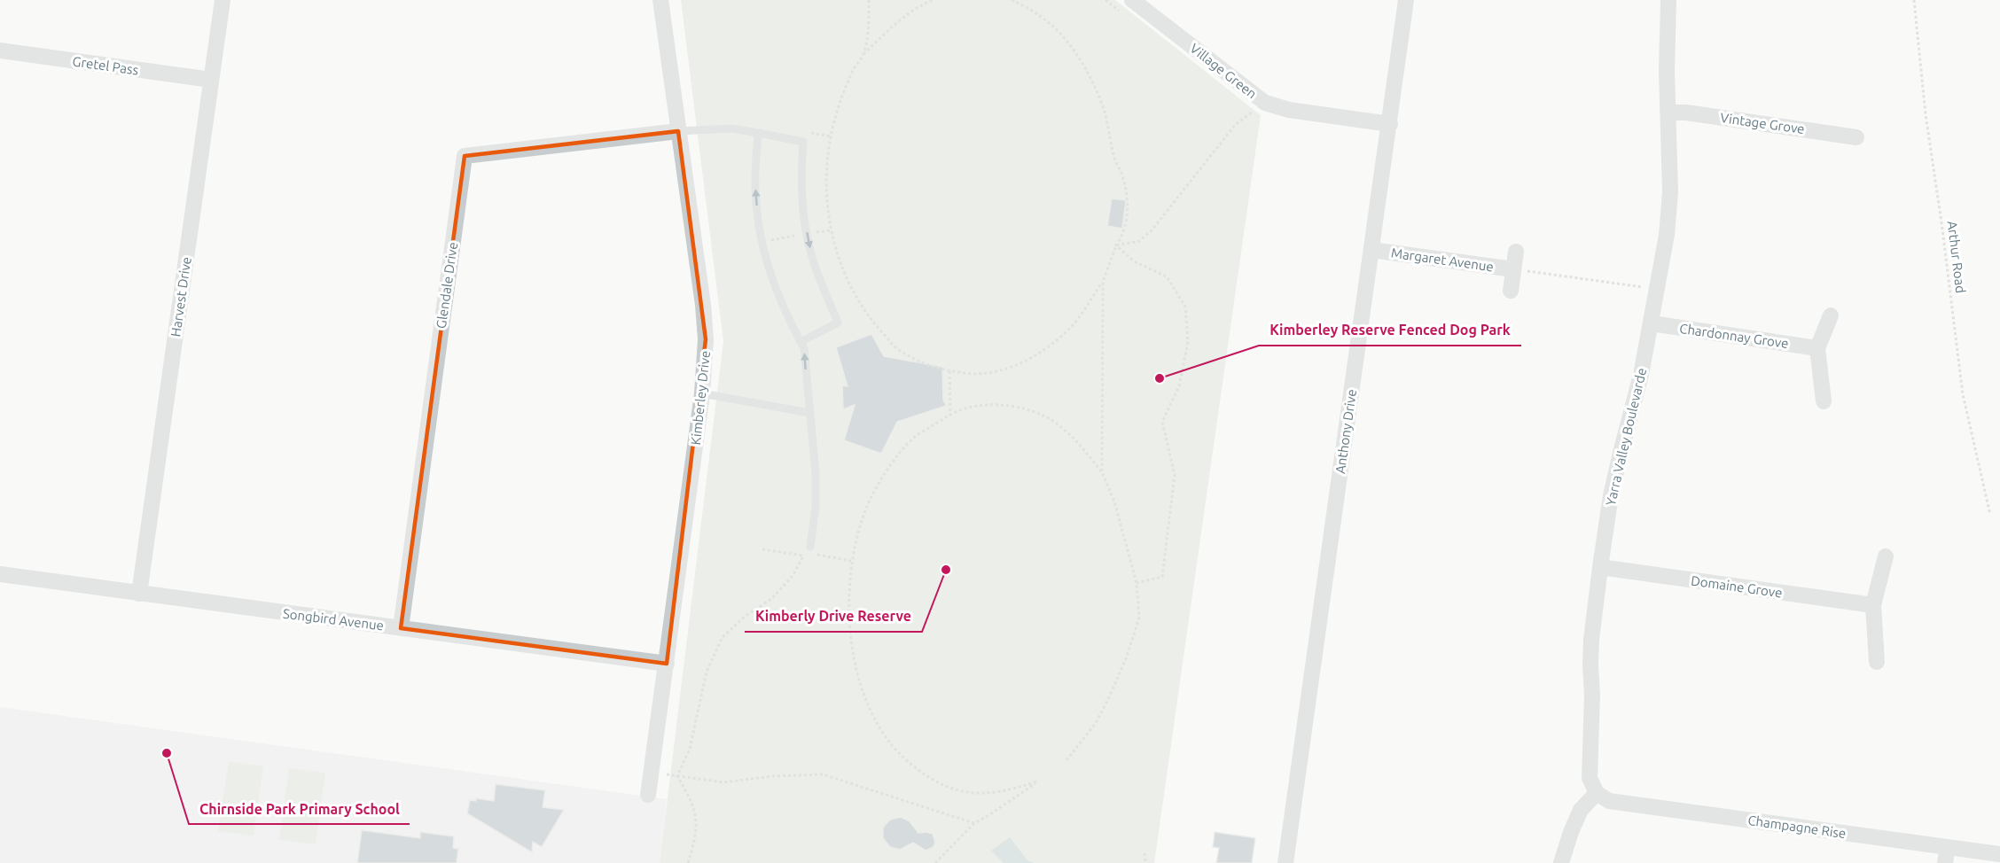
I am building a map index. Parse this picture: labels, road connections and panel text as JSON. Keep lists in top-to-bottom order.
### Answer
{
  "streets": {
    "street": [
      "Gretel Pass",
      "Village Green",
      "Vintage Grove",
      "Margaret Avenue",
      "Glendale Drive",
      "Harvest Drive",
      "Chardonnay Grove",
      "Kimberley Drive",
      "Anthony Drive",
      "Yarra Valley Boulevarde",
      "Domaine Grove",
      "Songbird Avenue",
      "Champagne Rise"
    ],
    "path": ["Arthur Road"]
  },
  "crossings": [
    ["Gretel Pass", "Harvest Drive"],
    ["Village Green", "Anthony Drive"],
    ["Vintage Grove", "Yarra Valley Boulevarde"],
    ["Margaret Avenue", "Anthony Drive"],
    ["Glendale Drive", "Kimberley Drive"],
    ["Glendale Drive", "Songbird Avenue"],
    ["Harvest Drive", "Songbird Avenue"],
    ["Chardonnay Grove", "Yarra Valley Boulevarde"],
    ["Kimberley Drive", "Songbird Avenue"],
    ["Yarra Valley Boulevarde", "Domaine Grove"],
    ["Yarra Valley Boulevarde", "Champagne Rise"]
  ],
  "places": ["Kimberley Reserve Fenced Dog Park", "Kimberly Drive Reserve", "Chirnside Park Primary School"]
}
